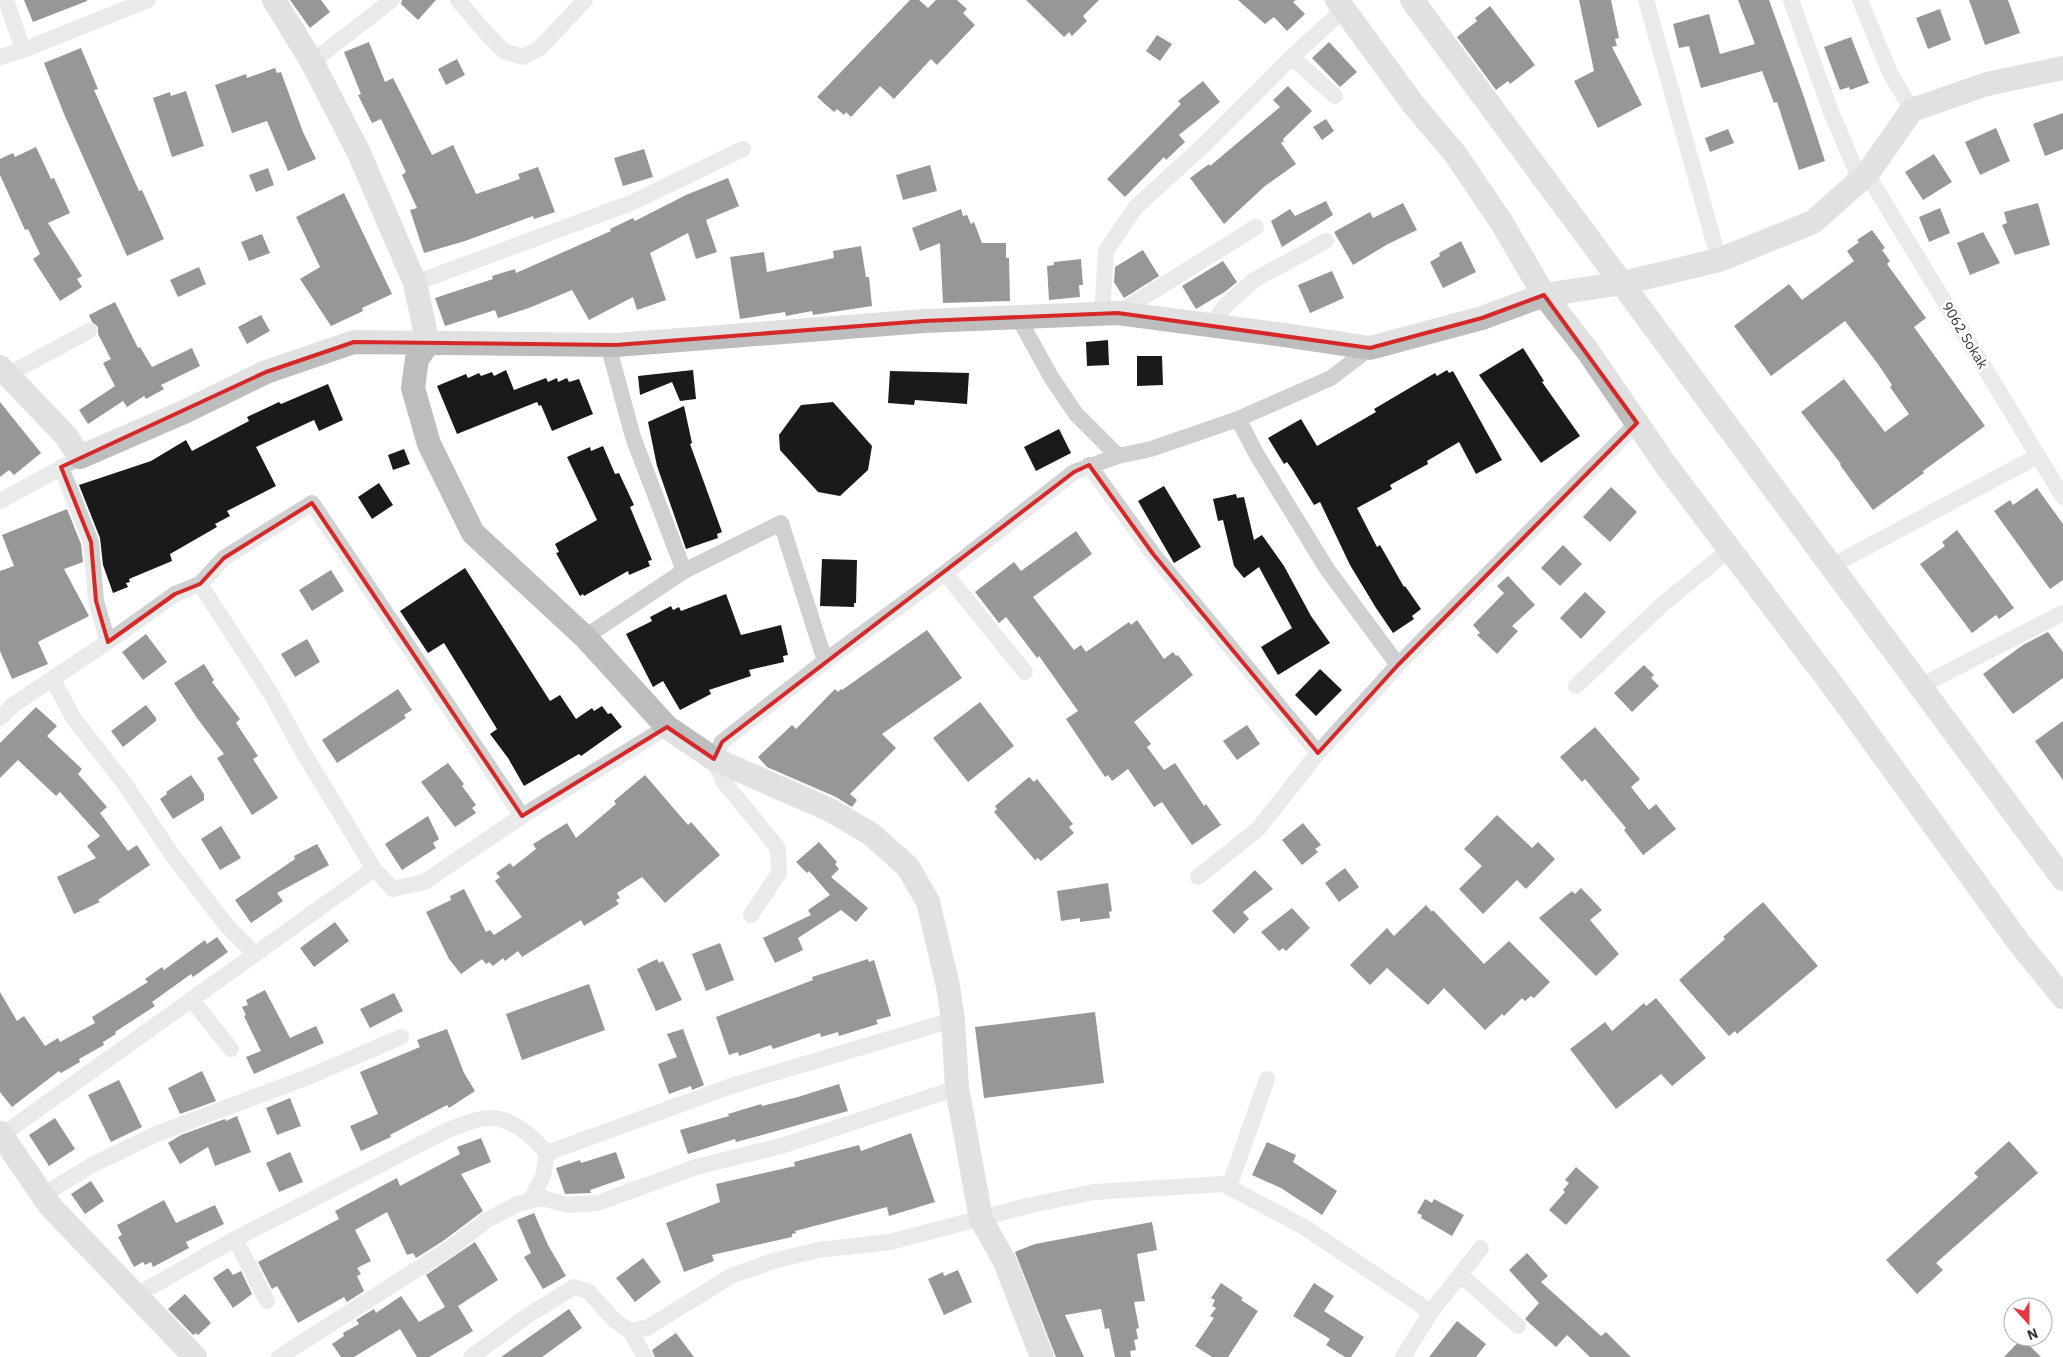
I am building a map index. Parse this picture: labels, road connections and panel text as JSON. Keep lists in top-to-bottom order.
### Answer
{
  "streets": {
    "street": ["9062 Sokak"]
  },
  "north": "bottom"
}
